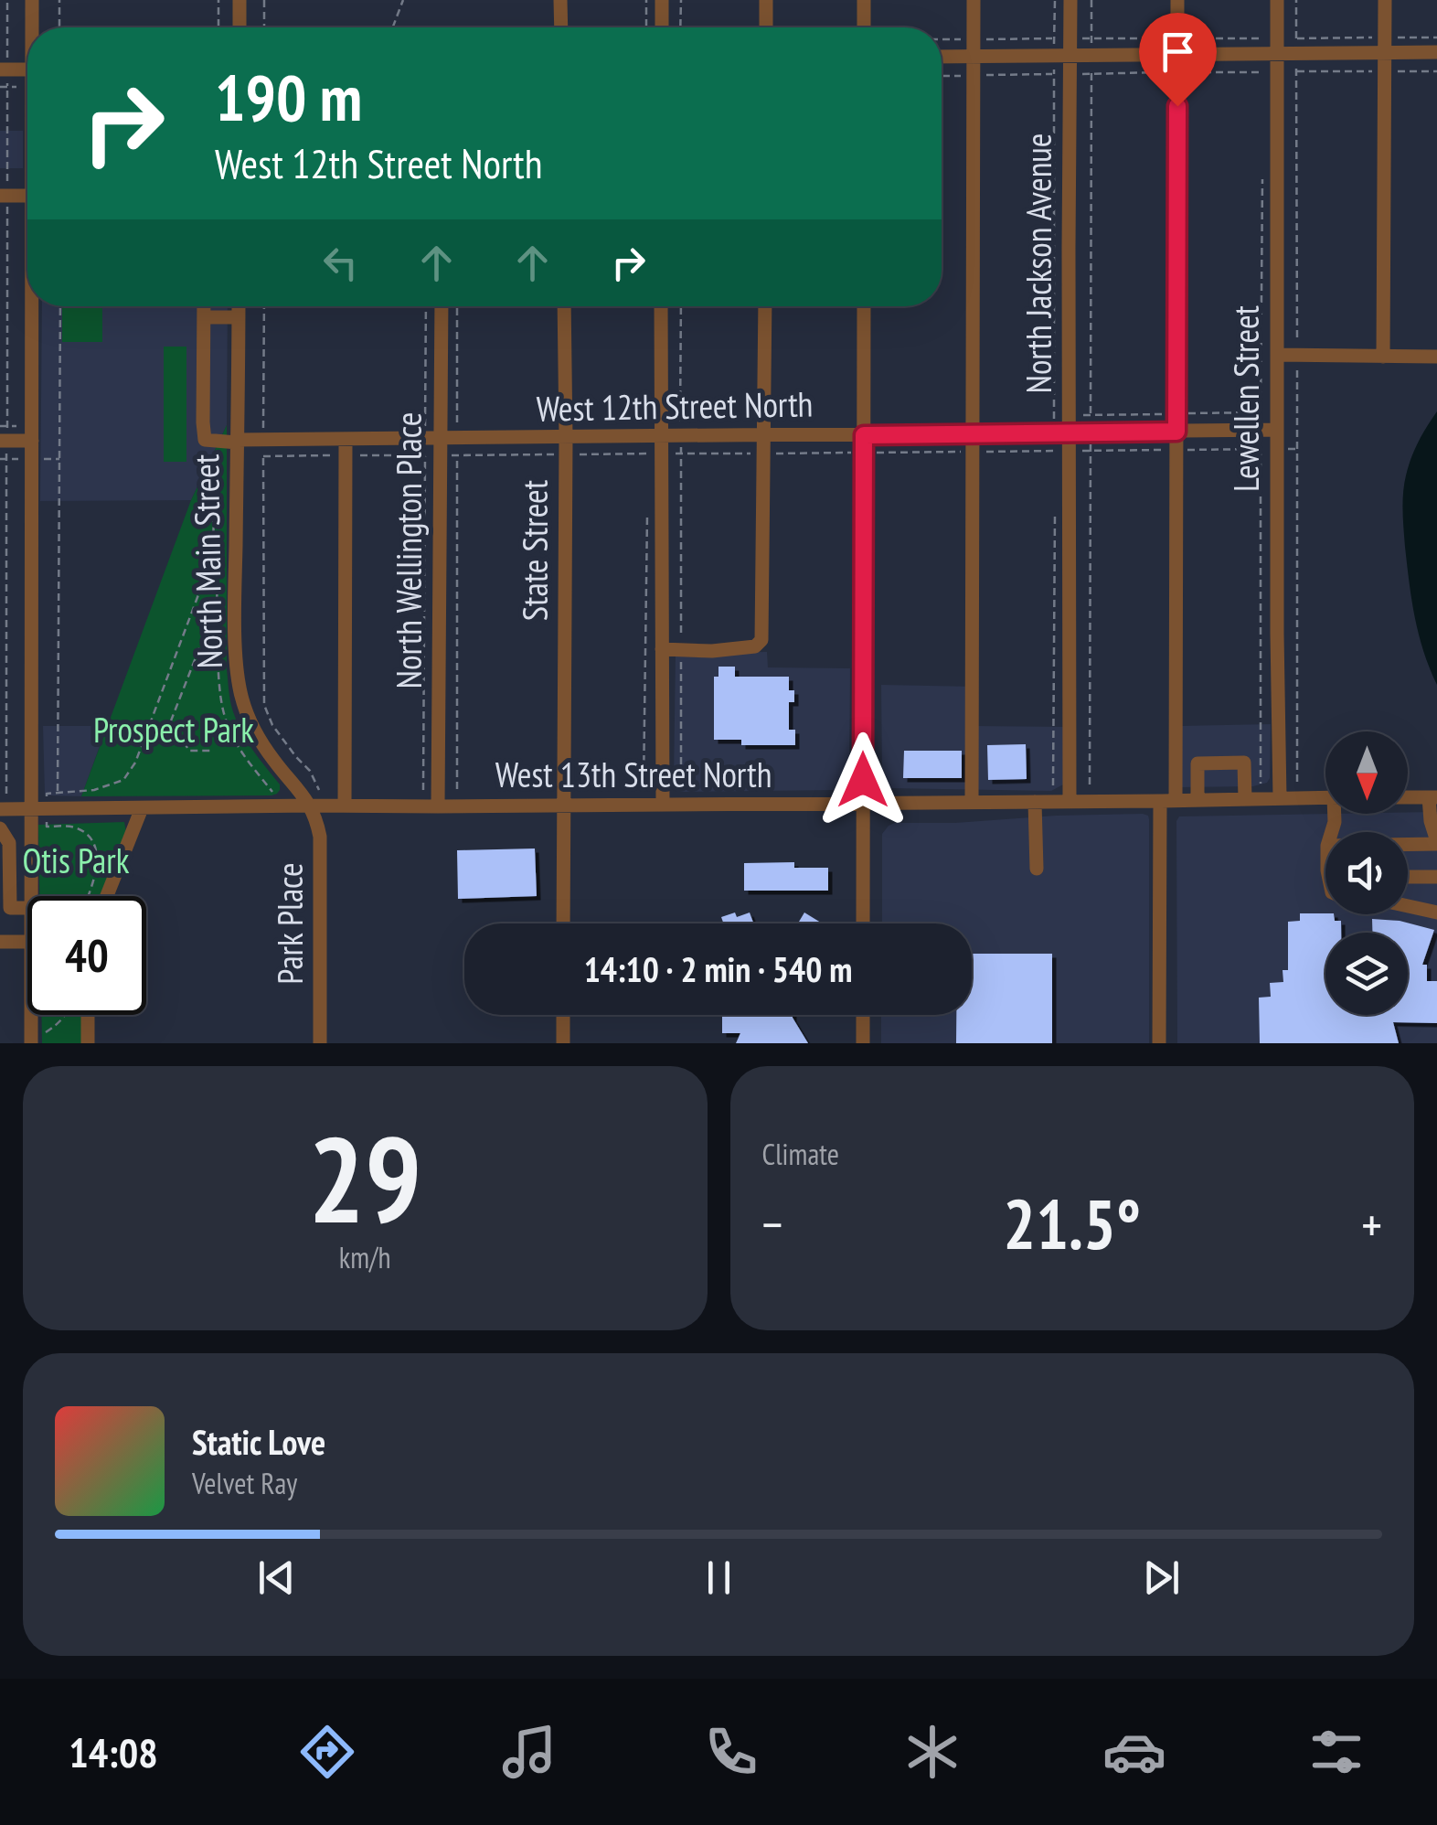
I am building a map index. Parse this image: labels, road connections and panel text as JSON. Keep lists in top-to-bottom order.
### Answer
{
  "streets": {
    "street": [
      "North Jackson Avenue",
      "Lewellen Street",
      "West 12th Street North",
      "North Wellington Place",
      "State Street",
      "North Main Street",
      "West 13th Street North",
      "Park Place"
    ]
  },
  "crossings": [
    ["North Jackson Avenue", "West 12th Street North"],
    ["North Jackson Avenue", "West 13th Street North"],
    ["Lewellen Street", "West 12th Street North"],
    ["Lewellen Street", "West 13th Street North"],
    ["West 12th Street North", "North Wellington Place"],
    ["West 12th Street North", "State Street"],
    ["West 12th Street North", "North Main Street"],
    ["North Wellington Place", "West 13th Street North"],
    ["State Street", "West 13th Street North"],
    ["North Main Street", "West 13th Street North"],
    ["North Main Street", "Park Place"],
    ["West 13th Street North", "Park Place"]
  ],
  "parks": ["Prospect Park", "Otis Park"],
  "north": "bottom",
  "page": {
    "turn": ["190 m", "West 12th Street North"],
    "limit": "40",
    "trip": "14:10 · 2 min · 540 m",
    "tile": [
      ["29", "km/h"],
      "Climate"
    ],
    "heat": ["−", "21.5°", "+"],
    "song": ["Static Love", "Velvet Ray"],
    "tabs": "14:08"
  }
}
